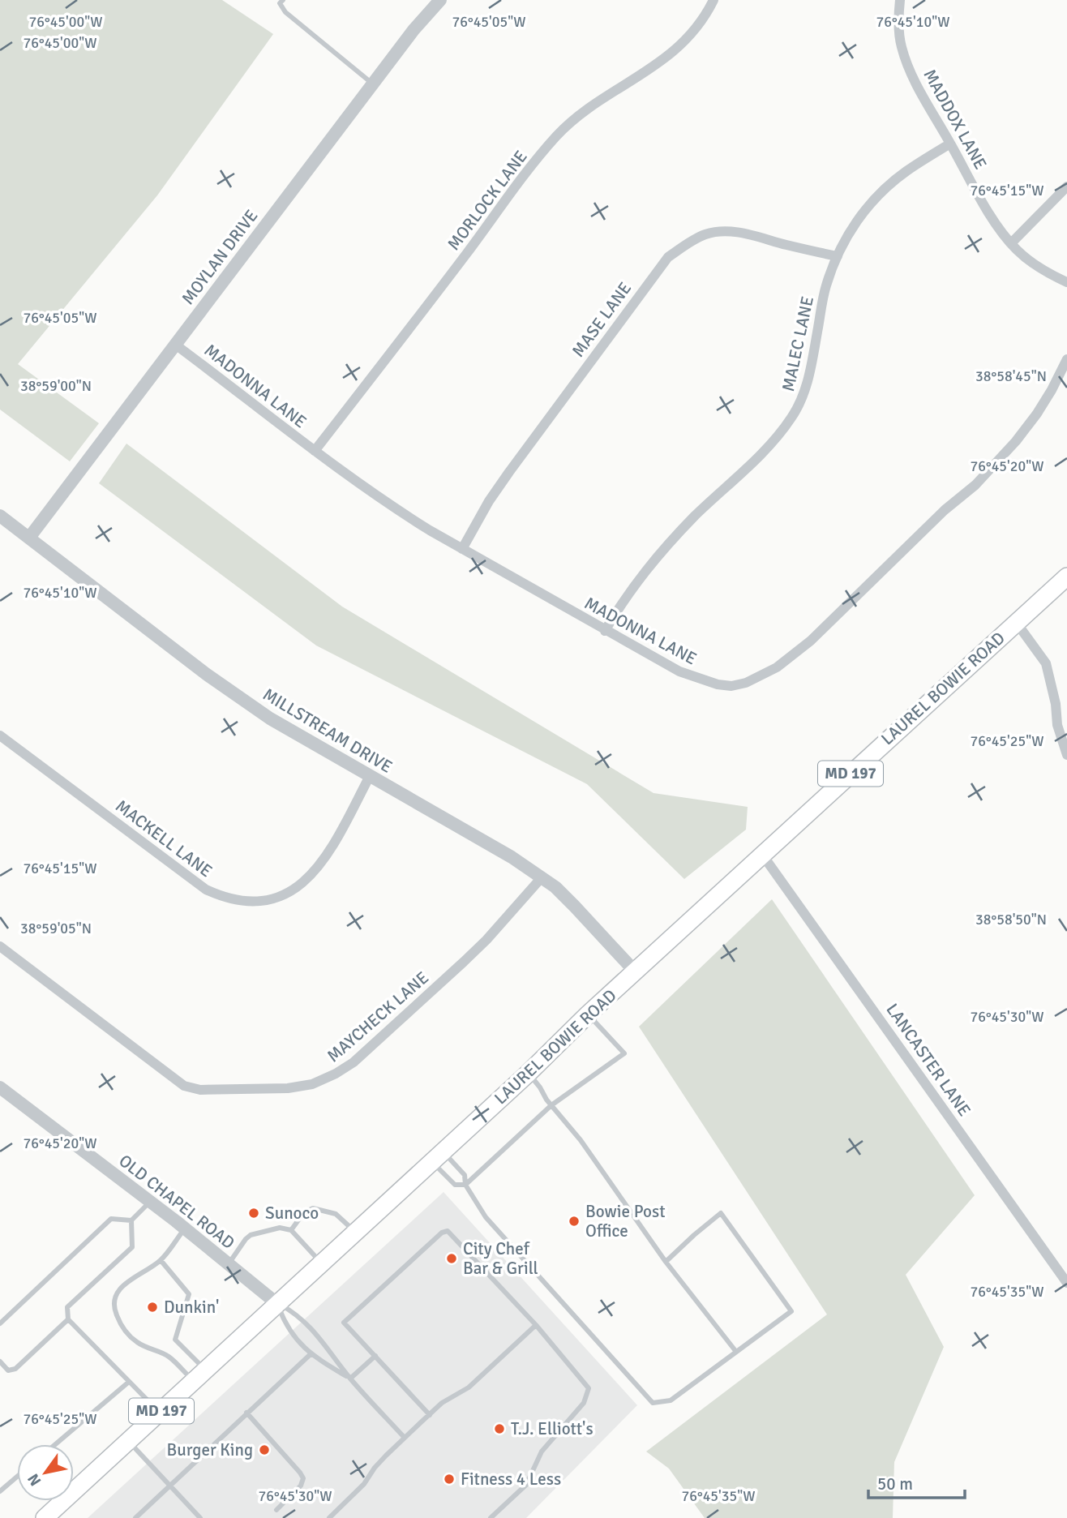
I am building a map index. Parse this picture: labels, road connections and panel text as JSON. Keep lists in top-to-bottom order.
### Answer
{
  "streets": {
    "main road": ["LAUREL BOWIE ROAD", "MD 197"],
    "street": [
      "MADDOX LANE",
      "MORLOCK LANE",
      "MOYLAN DRIVE",
      "MASE LANE",
      "MALEC LANE",
      "MADONNA LANE",
      "MILLSTREAM DRIVE",
      "MACKELL LANE",
      "MAYCHECK LANE",
      "LANCASTER LANE",
      "OLD CHAPEL ROAD"
    ]
  },
  "crossings": [
    ["MADDOX LANE", "MALEC LANE"],
    ["MORLOCK LANE", "MADONNA LANE"],
    ["MOYLAN DRIVE", "MADONNA LANE"],
    ["MOYLAN DRIVE", "MILLSTREAM DRIVE"],
    ["MASE LANE", "MALEC LANE"],
    ["MASE LANE", "MADONNA LANE"],
    ["MALEC LANE", "MADONNA LANE"],
    ["LAUREL BOWIE ROAD", "MILLSTREAM DRIVE"],
    ["LAUREL BOWIE ROAD", "LANCASTER LANE"],
    ["LAUREL BOWIE ROAD", "OLD CHAPEL ROAD"],
    ["MILLSTREAM DRIVE", "MACKELL LANE"],
    ["MILLSTREAM DRIVE", "MAYCHECK LANE"]
  ],
  "places": [
    "Sunoco",
    "Bowie Post Office",
    "City Chef Bar & Grill",
    "Dunkin'",
    "T.J. Elliott's",
    "Burger King",
    "Fitness 4 Less"
  ],
  "scale_bar": "50 m",
  "north": "bottom left",
  "coordinates": [
    "76°45'00\"W",
    "76°45'05\"W",
    "76°45'10\"W",
    "76°45'15\"W",
    "38°58'45\"N",
    "38°59'00\"N",
    "76°45'20\"W",
    "76°45'25\"W",
    "38°58'50\"N",
    "38°59'05\"N",
    "76°45'30\"W",
    "76°45'35\"W"
  ]
}
